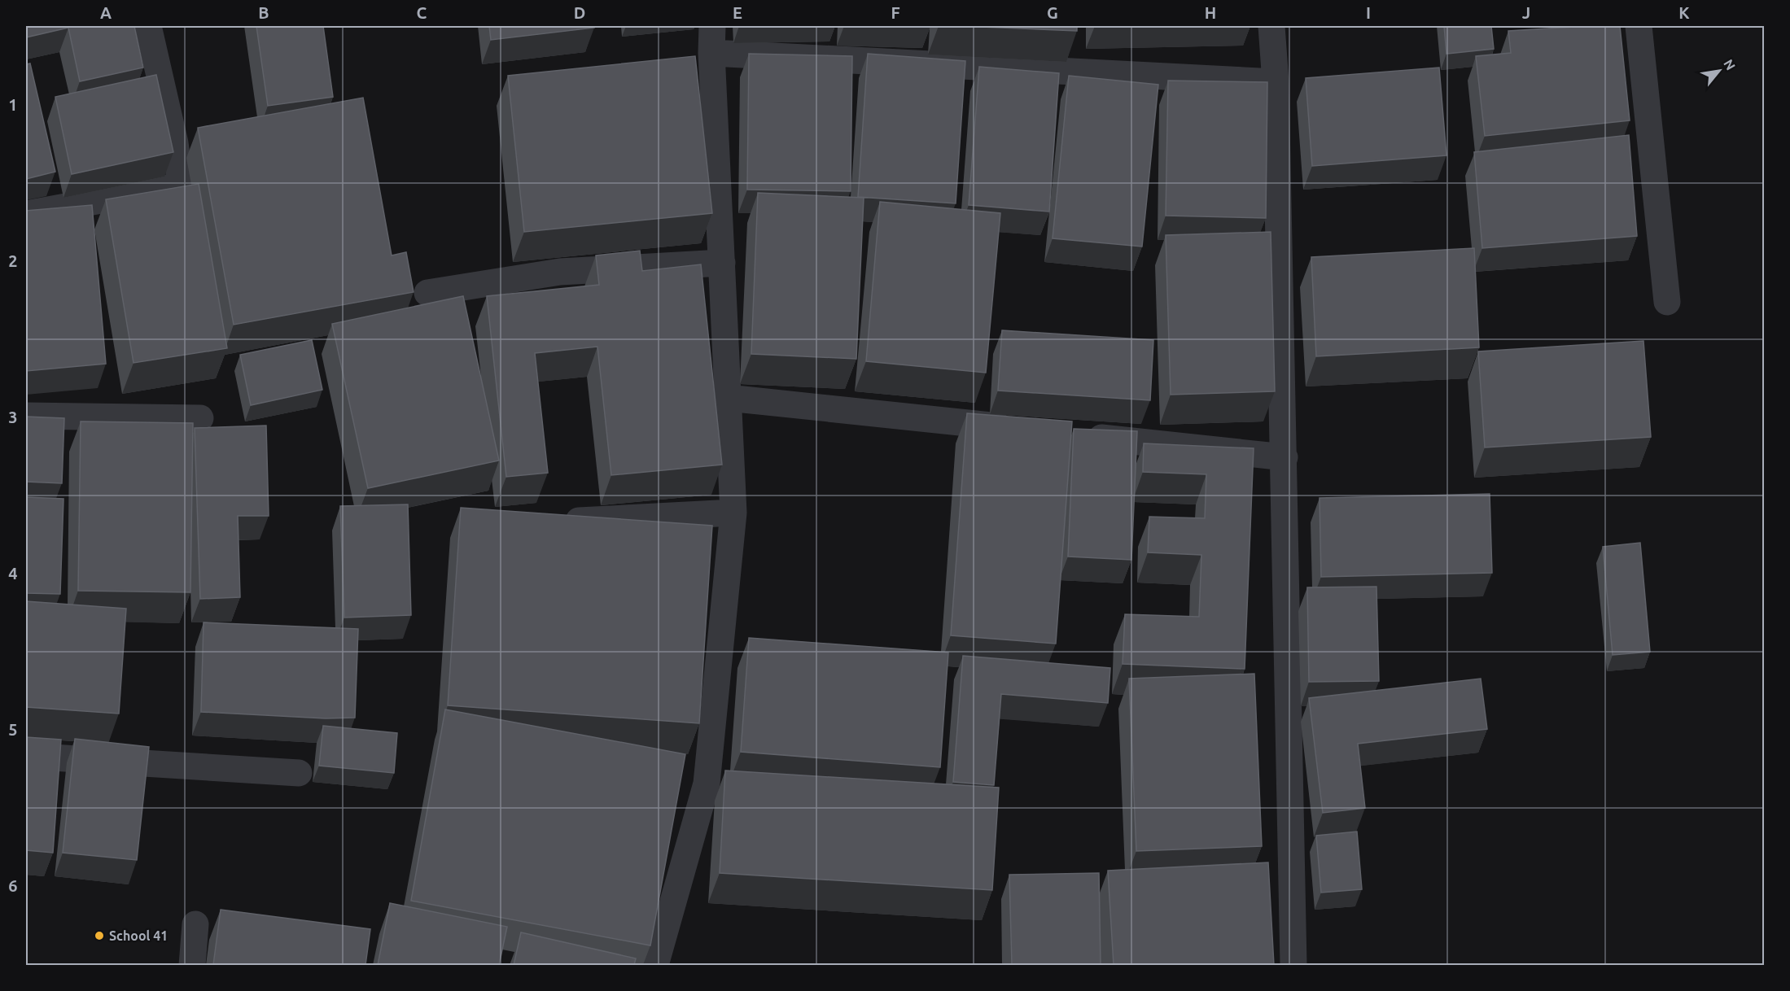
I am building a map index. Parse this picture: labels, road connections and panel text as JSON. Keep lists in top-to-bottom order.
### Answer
{
  "places": ["School 41"],
  "north": "top right",
  "grid": {
    "columns": [
      "A",
      "B",
      "C",
      "D",
      "E",
      "F",
      "G",
      "H",
      "I",
      "J",
      "K"
    ],
    "rows": [
      "1",
      "2",
      "3",
      "4",
      "5",
      "6"
    ]
  }
}
